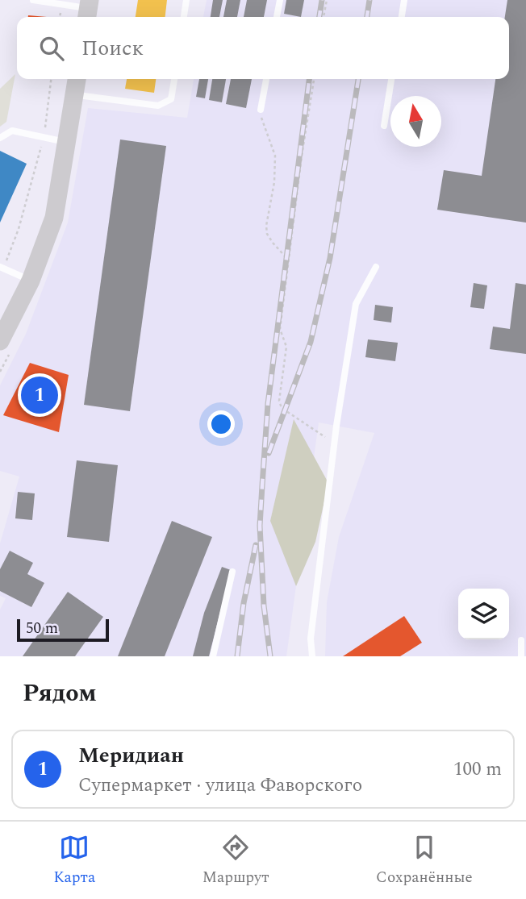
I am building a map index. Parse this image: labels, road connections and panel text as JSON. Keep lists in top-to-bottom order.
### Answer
{
  "scale_bar": "50 m",
  "north": "top",
  "page": {
    "search": "Поиск",
    "pins": "1",
    "scale": "50 m",
    "heading": "Рядом",
    "list": [
      {
        "mark": "1",
        "name": "Меридиан",
        "note": "Супермаркет · улица Фаворского",
        "value": "100 m"
      }
    ],
    "nav": ["Карта", "Маршрут", "Сохранённые"]
  }
}
